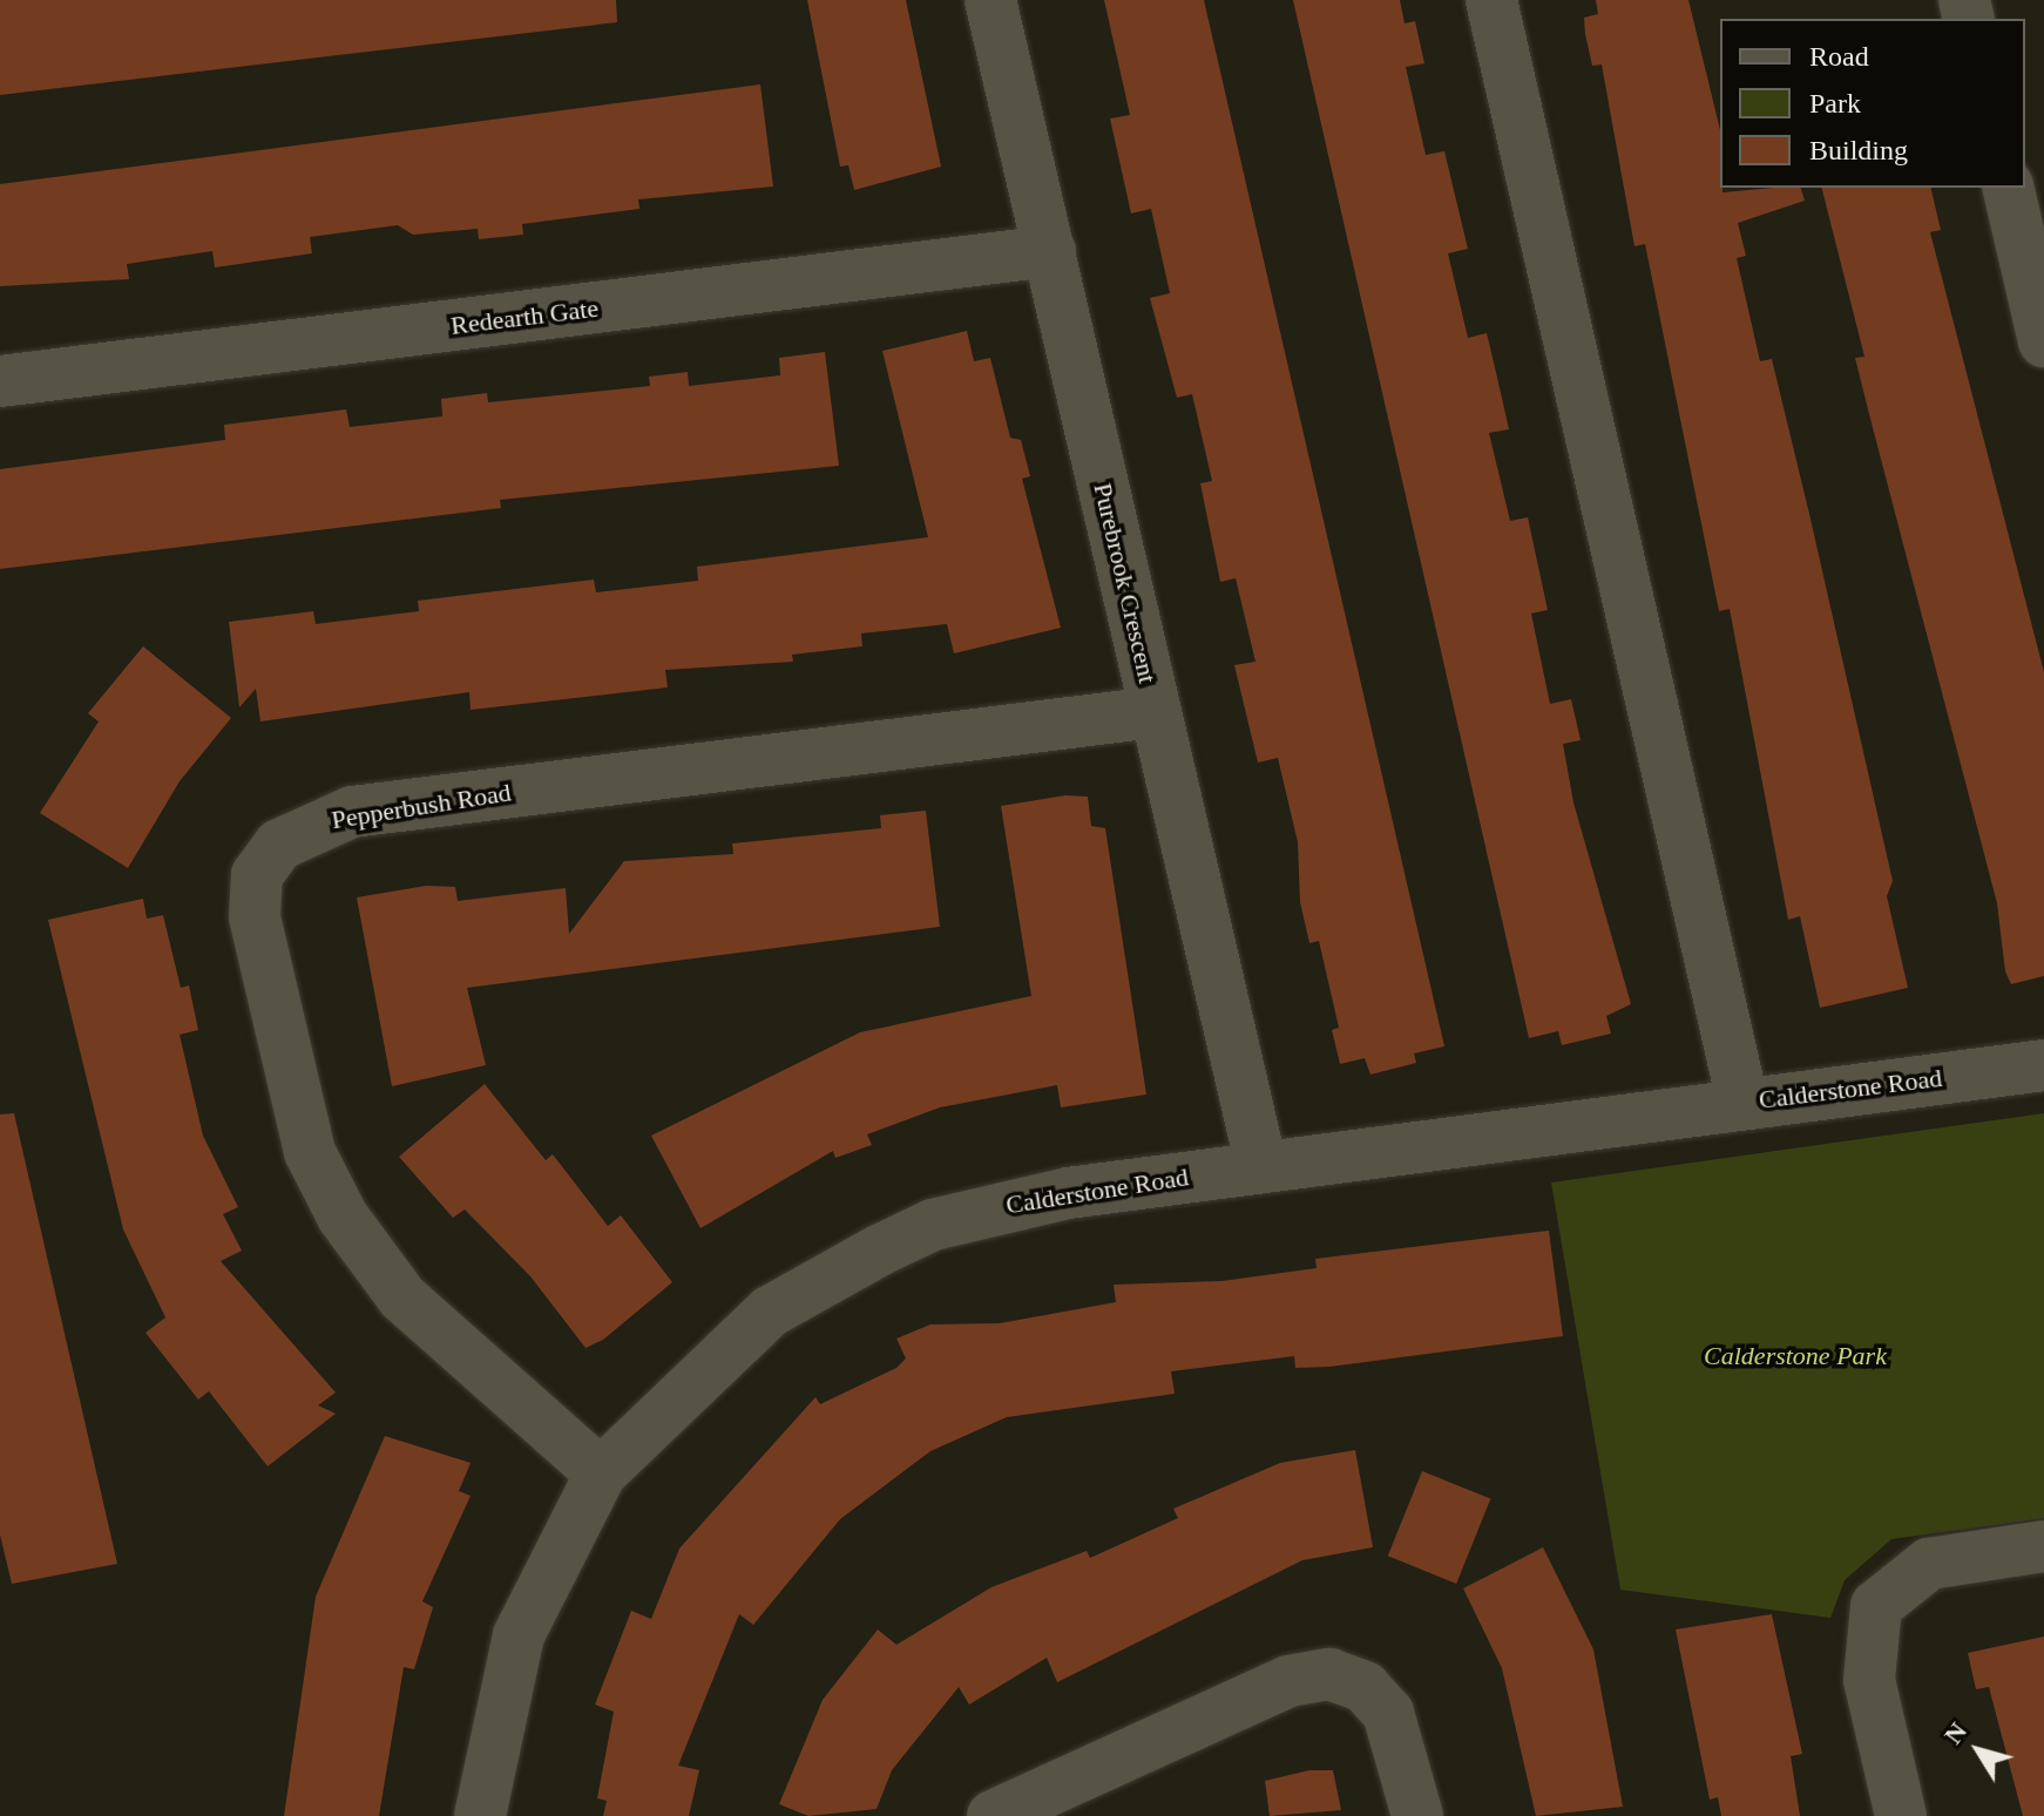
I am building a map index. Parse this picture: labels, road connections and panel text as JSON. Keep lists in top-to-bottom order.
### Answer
{
  "streets": {
    "street": [
      "Redearth Gate",
      "Purebrook Crescent",
      "Pepperbush Road",
      "Calderstone Road"
    ]
  },
  "crossings": [
    ["Redearth Gate", "Purebrook Crescent"],
    ["Purebrook Crescent", "Pepperbush Road"],
    ["Purebrook Crescent", "Calderstone Road"],
    ["Pepperbush Road", "Calderstone Road"]
  ],
  "parks": ["Calderstone Park"],
  "legend": ["Road", "Park", "Building"],
  "north": "top left"
}
